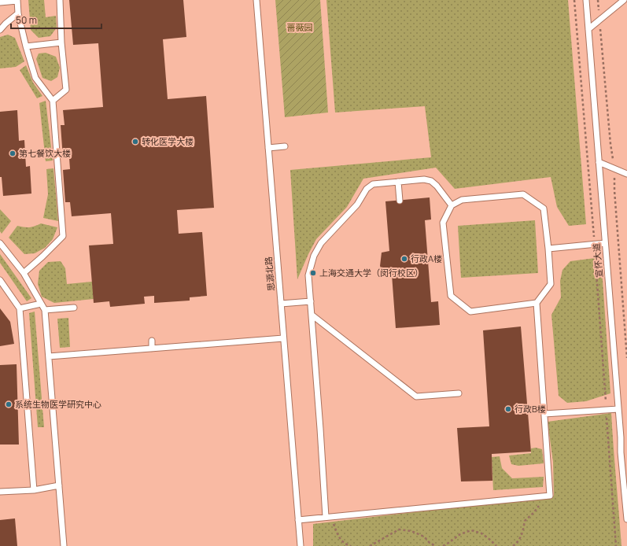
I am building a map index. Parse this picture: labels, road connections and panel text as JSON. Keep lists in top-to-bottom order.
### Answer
{
  "streets": {
    "lane": ["宣怀大道", "思源北路"]
  },
  "parks": ["蔷薇园"],
  "places": [
    "转化医学大楼",
    "第七餐饮大楼",
    "行政A楼",
    "上海交通大学（闵行校区）",
    "系统生物医学研究中心",
    "行政B楼"
  ],
  "scale_bar": "50 m"
}
